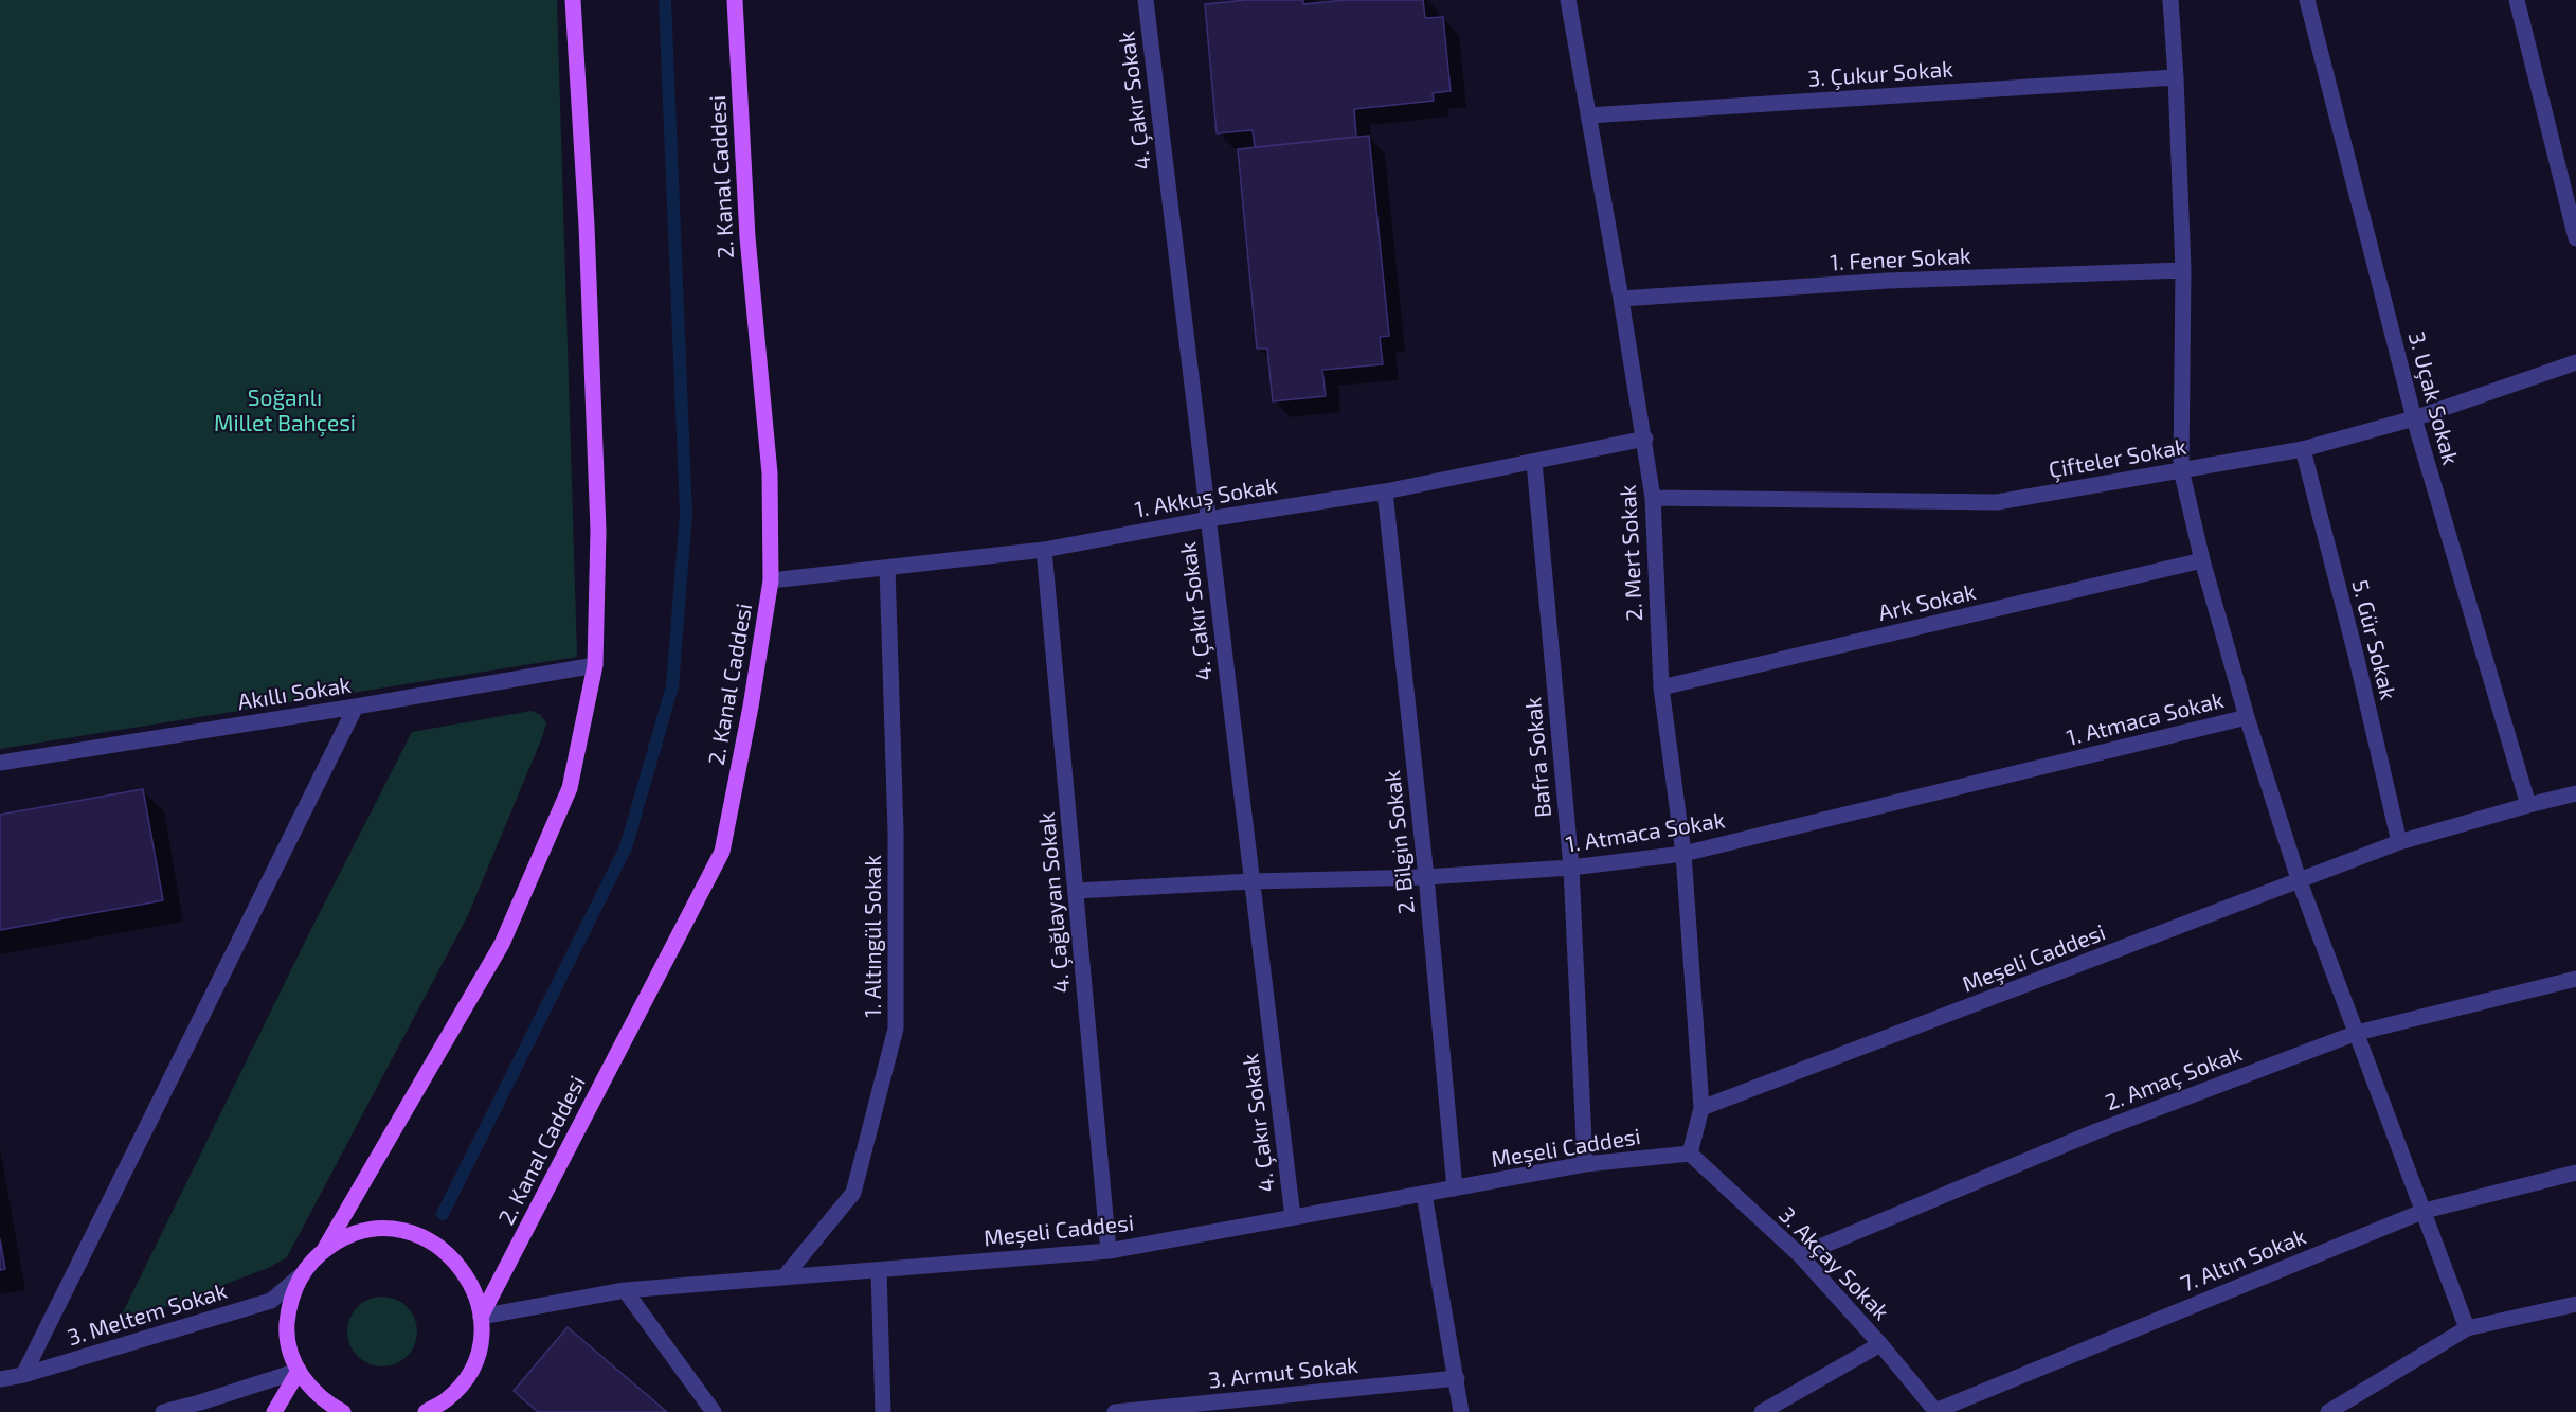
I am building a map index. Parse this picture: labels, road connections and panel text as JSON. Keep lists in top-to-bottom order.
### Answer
{
  "streets": {
    "main road": ["2. Kanal Caddesi"],
    "street": [
      "3. Çukur Sokak",
      "4. Çakır Sokak",
      "1. Fener Sokak",
      "3. Uçak Sokak",
      "Çifteler Sokak",
      "1. Akkuş Sokak",
      "2. Mert Sokak",
      "Ark Sokak",
      "5. Gür Sokak",
      "Akıllı Sokak",
      "1. Atmaca Sokak",
      "Bafra Sokak",
      "2. Bilgin Sokak",
      "4. Çağlayan Sokak",
      "1. Altıngül Sokak",
      "Meşeli Caddesi",
      "2. Amaç Sokak",
      "7. Altın Sokak",
      "3. Akçay Sokak",
      "3. Meltem Sokak",
      "3. Armut Sokak"
    ]
  },
  "crossings": [
    ["3. Çukur Sokak", "2. Mert Sokak"],
    ["4. Çakır Sokak", "1. Akkuş Sokak"],
    ["4. Çakır Sokak", "1. Atmaca Sokak"],
    ["4. Çakır Sokak", "Meşeli Caddesi"],
    ["2. Kanal Caddesi", "1. Akkuş Sokak"],
    ["2. Kanal Caddesi", "Meşeli Caddesi"],
    ["1. Fener Sokak", "2. Mert Sokak"],
    ["3. Uçak Sokak", "Çifteler Sokak"],
    ["3. Uçak Sokak", "Meşeli Caddesi"],
    ["Çifteler Sokak", "2. Mert Sokak"],
    ["Çifteler Sokak", "5. Gür Sokak"],
    ["1. Akkuş Sokak", "2. Mert Sokak"],
    ["1. Akkuş Sokak", "Bafra Sokak"],
    ["1. Akkuş Sokak", "2. Bilgin Sokak"],
    ["1. Akkuş Sokak", "4. Çağlayan Sokak"],
    ["1. Akkuş Sokak", "1. Altıngül Sokak"],
    ["2. Mert Sokak", "Ark Sokak"],
    ["2. Mert Sokak", "1. Atmaca Sokak"],
    ["2. Mert Sokak", "Meşeli Caddesi"],
    ["5. Gür Sokak", "Meşeli Caddesi"],
    ["1. Atmaca Sokak", "Bafra Sokak"],
    ["1. Atmaca Sokak", "2. Bilgin Sokak"],
    ["1. Atmaca Sokak", "4. Çağlayan Sokak"],
    ["Bafra Sokak", "Meşeli Caddesi"],
    ["2. Bilgin Sokak", "Meşeli Caddesi"],
    ["4. Çağlayan Sokak", "Meşeli Caddesi"],
    ["1. Altıngül Sokak", "Meşeli Caddesi"],
    ["Meşeli Caddesi", "3. Akçay Sokak"],
    ["2. Amaç Sokak", "3. Akçay Sokak"],
    ["7. Altın Sokak", "3. Akçay Sokak"]
  ],
  "parks": ["Soğanlı Millet Bahçesi"]
}
